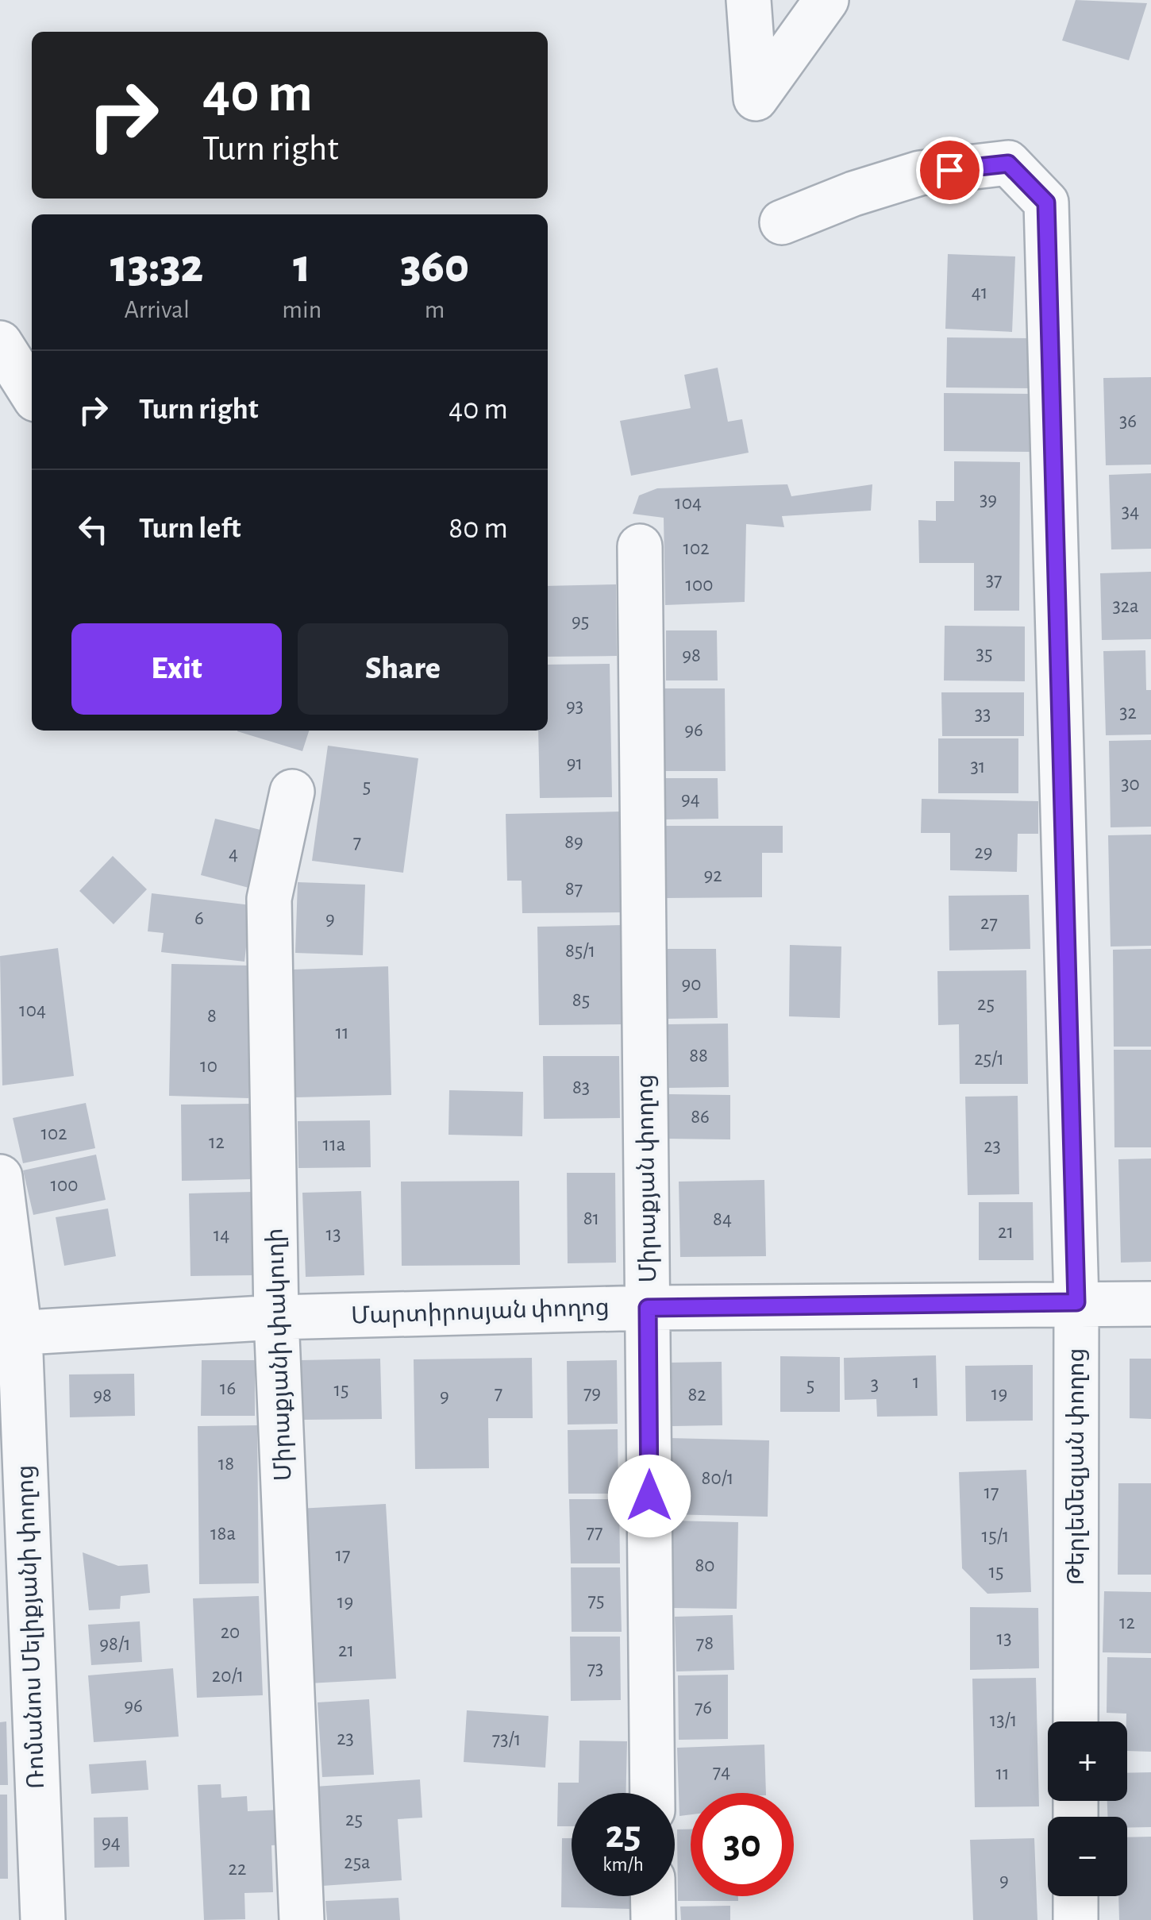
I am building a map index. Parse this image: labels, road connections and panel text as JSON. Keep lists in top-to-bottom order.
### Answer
{
  "streets": {
    "street": [
      "Միրաքյան փողոց",
      "Մարտիրոսյան փողոց",
      "Միրաքյանի փակուղի",
      "Թերլեմեզյան փողոց",
      "Ռոմանոս Մելիքյանի փողոց"
    ]
  },
  "crossings": [
    ["Միրաքյան փողոց", "Մարտիրոսյան փողոց"],
    ["Մարտիրոսյան փողոց", "Միրաքյանի փակուղի"],
    ["Մարտիրոսյան փողոց", "Թերլեմեզյան փողոց"],
    ["Մարտիրոսյան փողոց", "Ռոմանոս Մելիքյանի փողոց"]
  ],
  "house_numbers": [
    "41",
    "36",
    "39",
    "104",
    "34",
    "102",
    "37",
    "100",
    "32a",
    "95",
    "35",
    "98",
    "93",
    "32",
    "33",
    "96",
    "91",
    "31",
    "30",
    "5",
    "94",
    "7",
    "89",
    "29",
    "4",
    "92",
    "87",
    "6",
    "9",
    "27",
    "85/1",
    "90",
    "85",
    "25",
    "104",
    "8",
    "11",
    "88",
    "25/1",
    "10",
    "83",
    "86",
    "102",
    "12",
    "11a",
    "23",
    "100",
    "81",
    "84",
    "21",
    "13",
    "14",
    "1",
    "3",
    "5",
    "16",
    "15",
    "7",
    "79",
    "19",
    "82",
    "98",
    "9",
    "18",
    "80/1",
    "17",
    "77",
    "18a",
    "15/1",
    "17",
    "80",
    "15",
    "75",
    "19",
    "12",
    "20",
    "13",
    "78",
    "98/1",
    "21",
    "73",
    "20/1",
    "96",
    "76",
    "13/1",
    "23",
    "73/1",
    "74",
    "11",
    "25",
    "94",
    "25a",
    "22",
    "9"
  ],
  "page": {
    "turn": ["40 m", "Turn right"],
    "eta": [
      "13:32",
      "Arrival",
      "1",
      "min",
      "360",
      "m"
    ],
    "list": [
      {
        "name": "Turn right",
        "value": "40 m"
      },
      {
        "name": "Turn left",
        "value": "80 m"
      }
    ],
    "buttons": ["Exit", "Share"],
    "map_buttons": ["+", "−"],
    "speed": "25 km/h",
    "limit": "30"
  }
}
